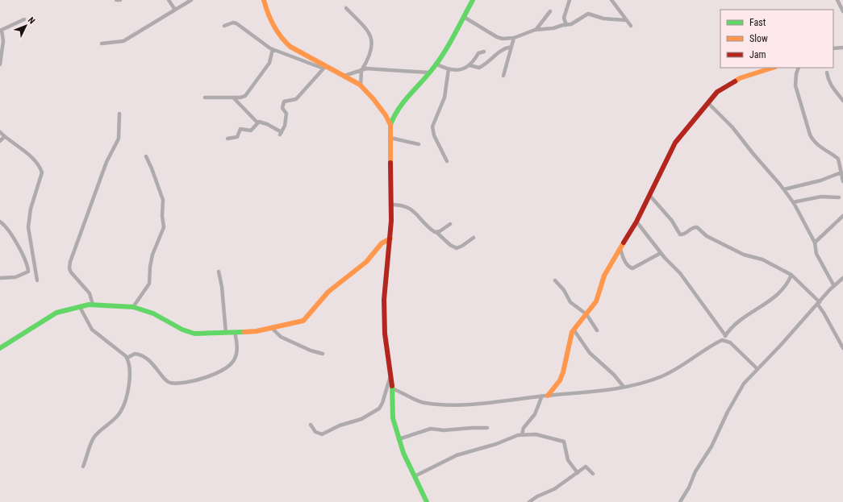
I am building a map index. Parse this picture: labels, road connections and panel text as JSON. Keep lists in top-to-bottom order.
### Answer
{
  "legend": ["Fast", "Slow", "Jam"],
  "north": "top right"
}
